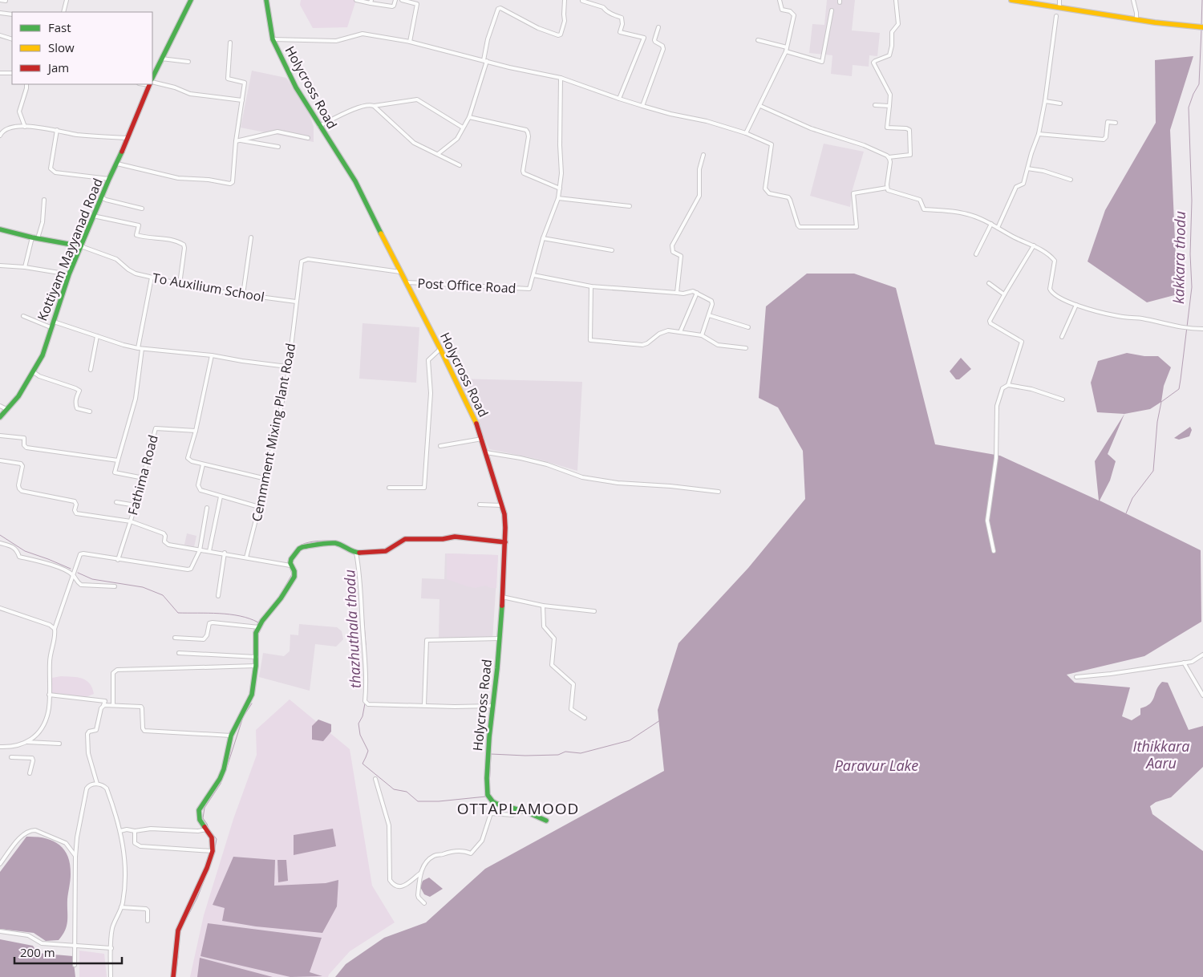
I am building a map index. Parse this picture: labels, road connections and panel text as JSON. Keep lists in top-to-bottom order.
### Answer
{
  "streets": {
    "main road": ["Holycross Road", "Kottiyam Mayyanad Road"],
    "street": [
      "Post Office Road",
      "To Auxilium School",
      "Cemmment Mixing Plant Road",
      "Fathima Road"
    ]
  },
  "crossings": [
    ["Holycross Road", "Post Office Road"],
    ["Holycross Road", "Cemmment Mixing Plant Road"],
    ["Kottiyam Mayyanad Road", "To Auxilium School"],
    ["To Auxilium School", "Cemmment Mixing Plant Road"]
  ],
  "districts": ["OTTAPLAMOOD"],
  "water": [
    "kakkara thodu",
    "thazhuthala thodu",
    "Ithikkara Aaru",
    "Paravur Lake"
  ],
  "legend": ["Fast", "Slow", "Jam"],
  "scale_bar": "200 m"
}
